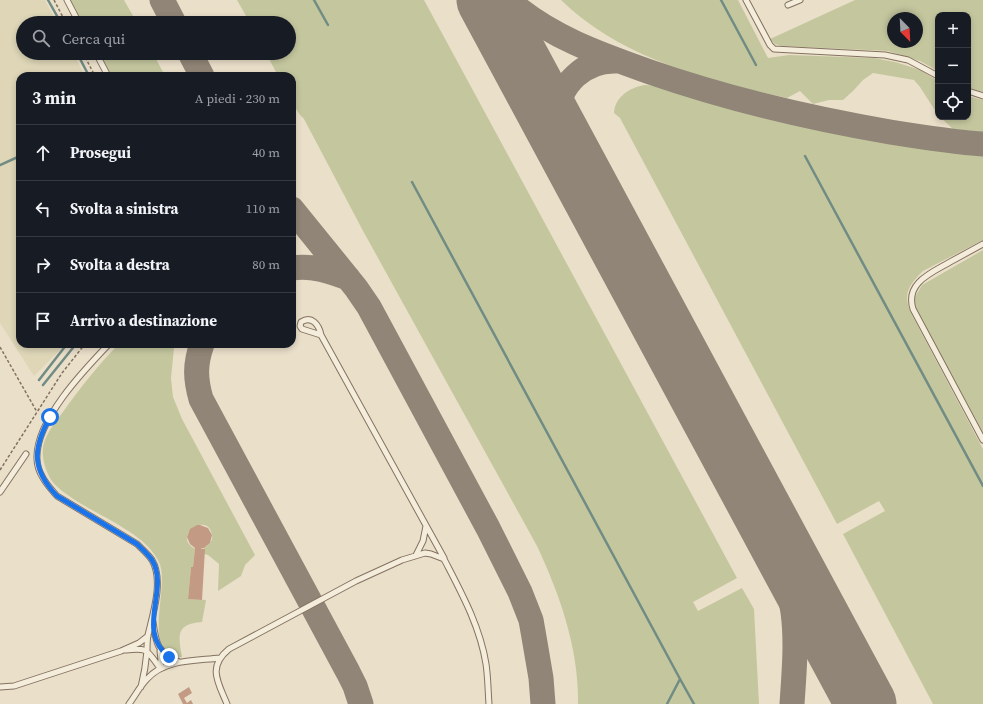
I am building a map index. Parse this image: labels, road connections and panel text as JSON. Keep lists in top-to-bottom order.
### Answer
{
  "north": "bottom right",
  "page": {
    "map_buttons": ["+", "−"],
    "search": "Cerca qui",
    "heading": ["3 min", "A piedi · 230 m"],
    "list": [
      ["Prosegui", "40 m"],
      ["Svolta a sinistra", "110 m"],
      ["Svolta a destra", "80 m"],
      "Arrivo a destinazione"
    ]
  }
}
